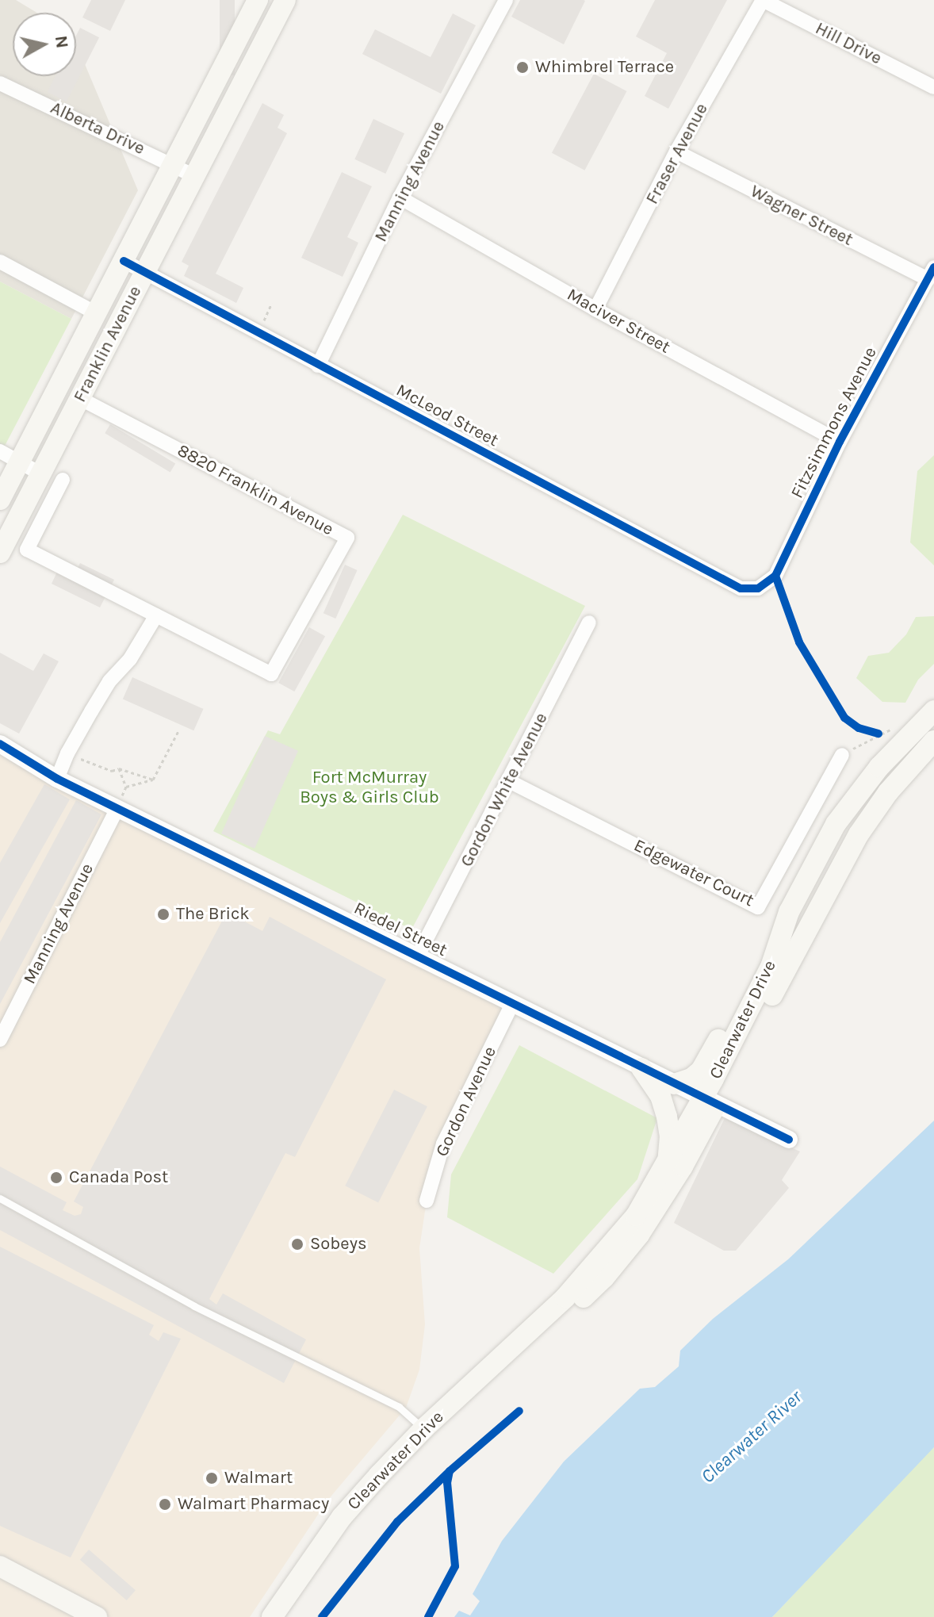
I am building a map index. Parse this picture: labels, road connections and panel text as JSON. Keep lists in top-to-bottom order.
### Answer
{
  "streets": {
    "main road": ["Franklin Avenue", "Clearwater Drive"],
    "street": [
      "Hill Drive",
      "Alberta Drive",
      "Fraser Avenue",
      "Manning Avenue",
      "Wagner Street",
      "Maciver Street",
      "McLeod Street",
      "Fitzsimmons Avenue",
      "8820 Franklin Avenue",
      "Gordon White Avenue",
      "Edgewater Court",
      "Riedel Street",
      "Gordon Avenue"
    ]
  },
  "crossings": [
    ["Hill Drive", "Fraser Avenue"],
    ["Alberta Drive", "Franklin Avenue"],
    ["Fraser Avenue", "Wagner Street"],
    ["Fraser Avenue", "Maciver Street"],
    ["Manning Avenue", "Maciver Street"],
    ["Manning Avenue", "McLeod Street"],
    ["Manning Avenue", "Riedel Street"],
    ["Wagner Street", "Fitzsimmons Avenue"],
    ["Maciver Street", "Fitzsimmons Avenue"],
    ["Franklin Avenue", "McLeod Street"],
    ["Franklin Avenue", "8820 Franklin Avenue"],
    ["McLeod Street", "Fitzsimmons Avenue"],
    ["Gordon White Avenue", "Edgewater Court"],
    ["Gordon White Avenue", "Riedel Street"],
    ["Riedel Street", "Clearwater Drive"],
    ["Riedel Street", "Gordon Avenue"]
  ],
  "water": ["Clearwater River"],
  "parks": ["Fort McMurray Boys & Girls Club"],
  "places": [
    "Whimbrel Terrace",
    "The Brick",
    "Canada Post",
    "Sobeys",
    "Walmart",
    "Walmart Pharmacy"
  ],
  "north": "right"
}
